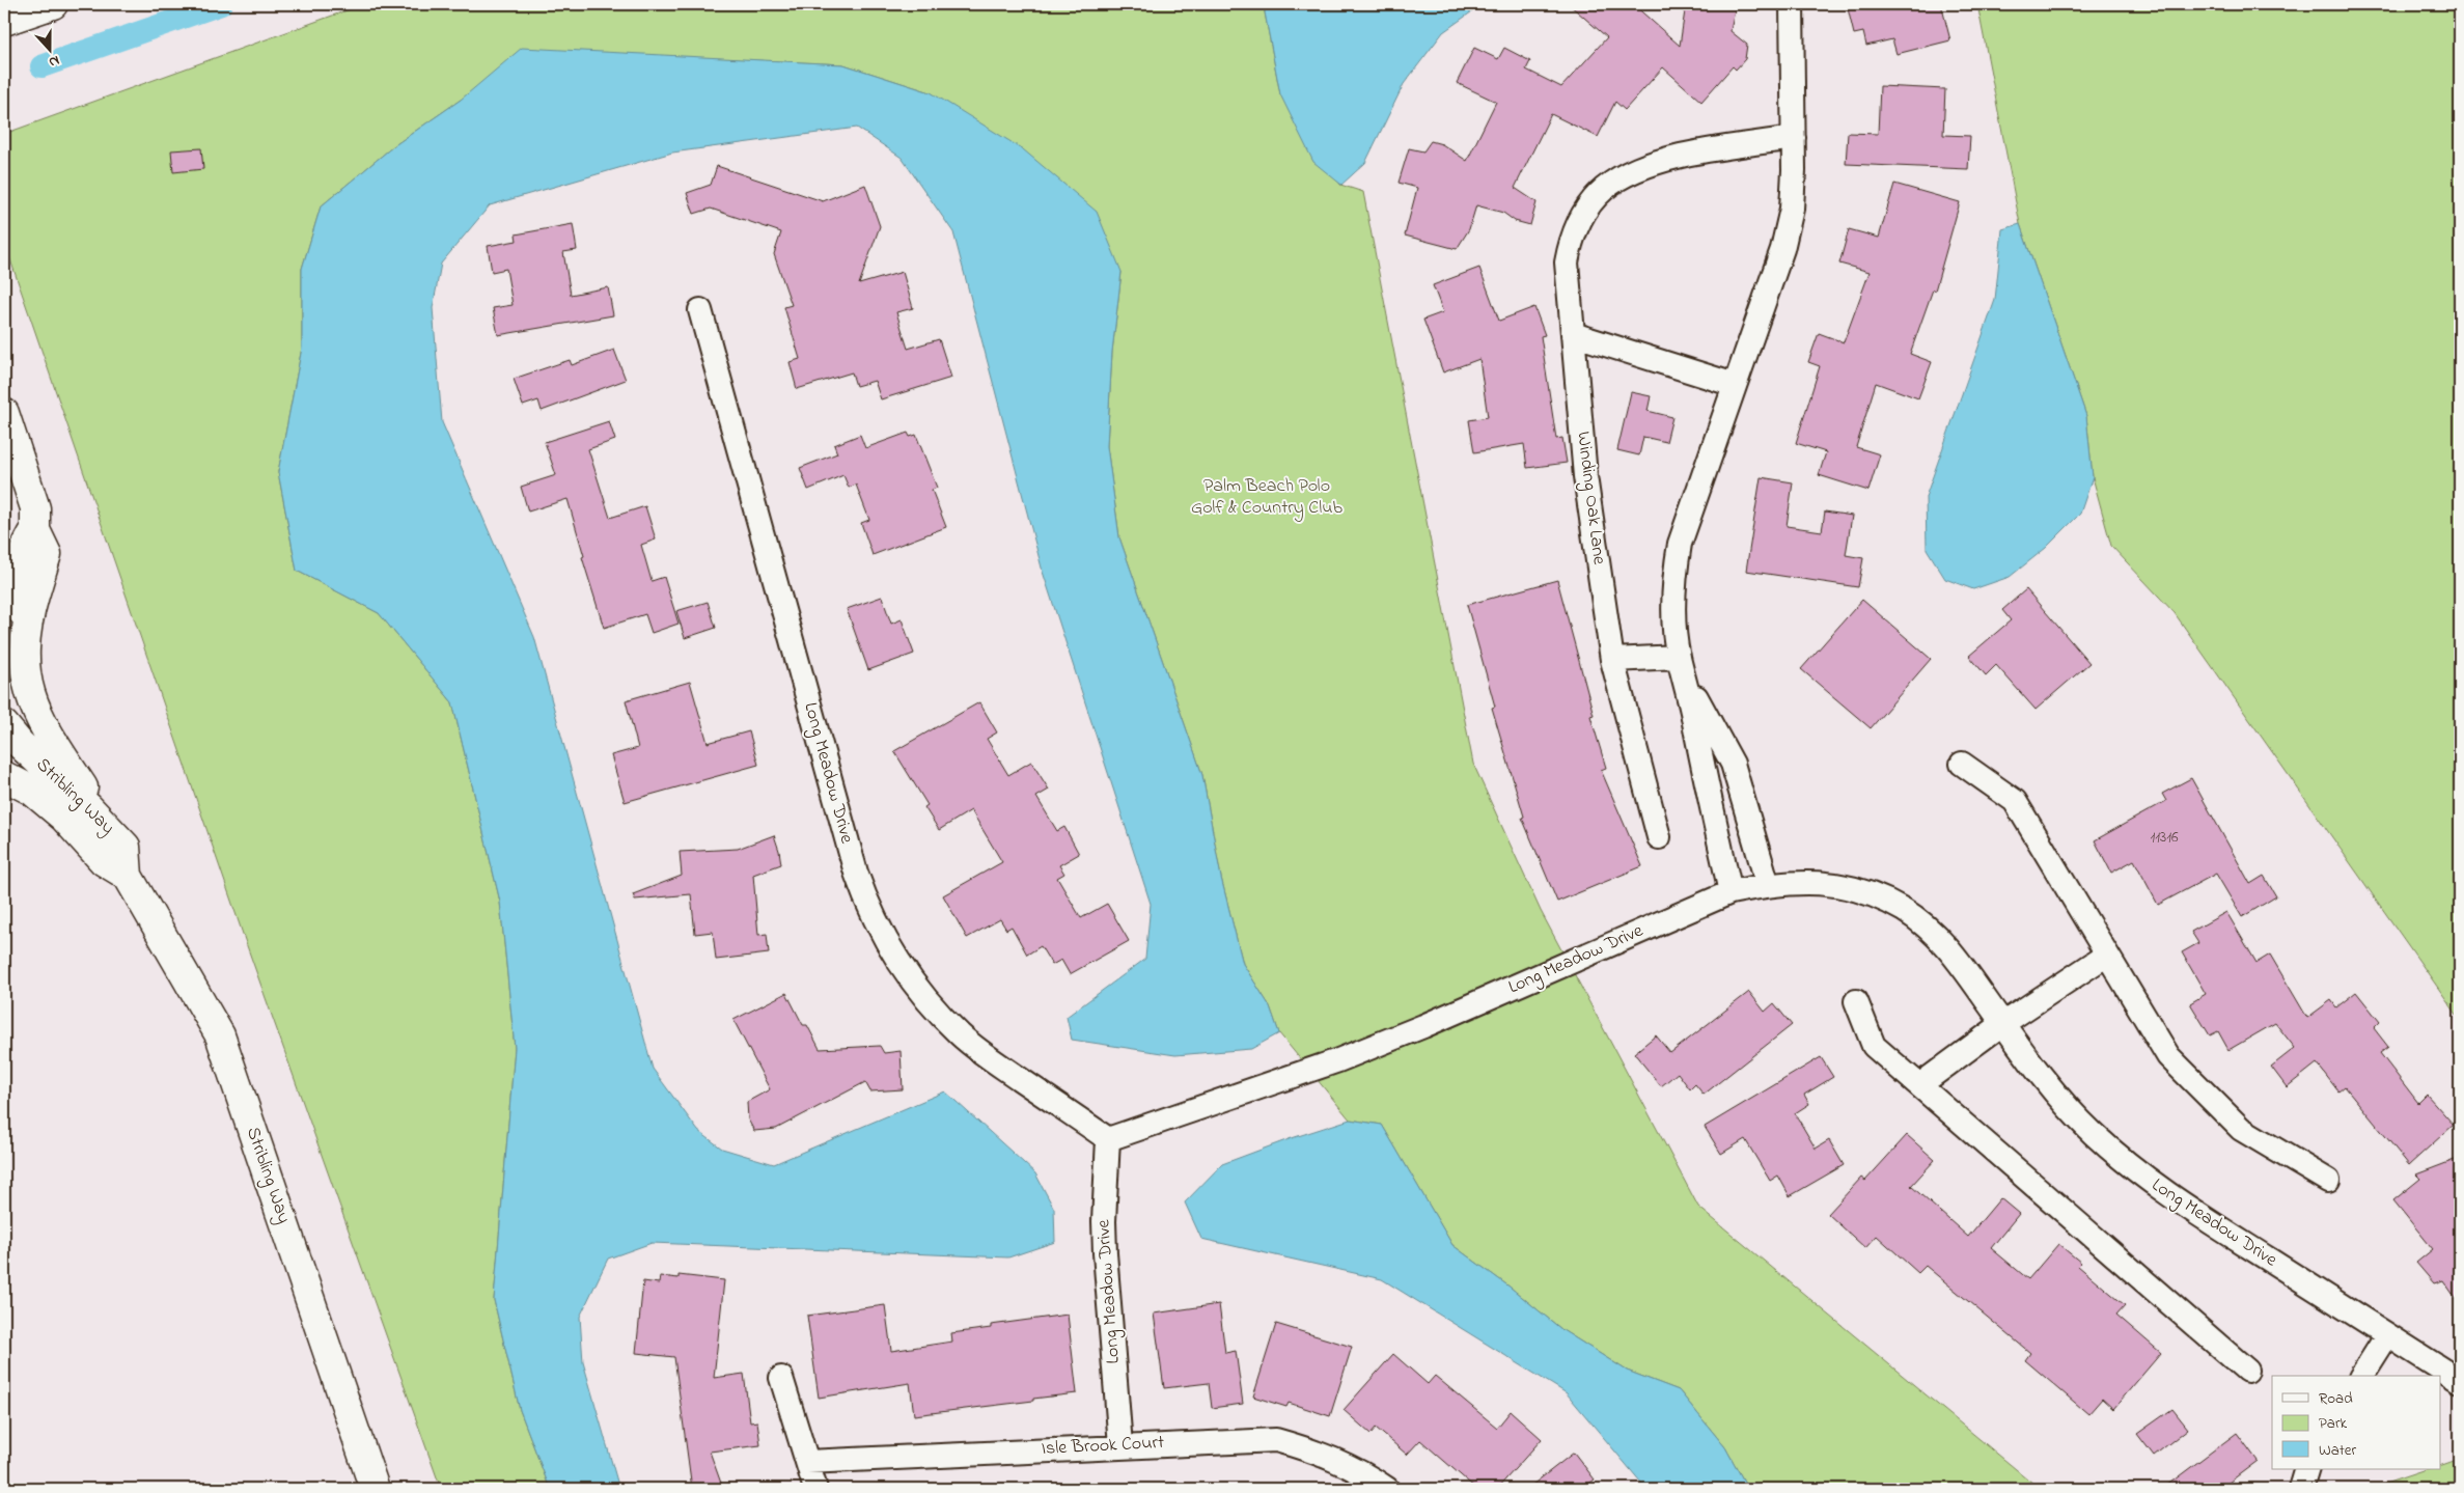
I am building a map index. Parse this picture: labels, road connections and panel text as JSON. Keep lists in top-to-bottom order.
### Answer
{
  "streets": {
    "street": [
      "Winding Oak Lane",
      "Long Meadow Drive",
      "Stribling Way",
      "Isle Brook Court"
    ]
  },
  "crossings": [
    ["Long Meadow Drive", "Isle Brook Court"]
  ],
  "parks": ["Palm Beach Polo Golf & Country Club"],
  "house_numbers": ["11316"],
  "legend": ["Road", "Park", "Water"],
  "north": "bottom"
}
